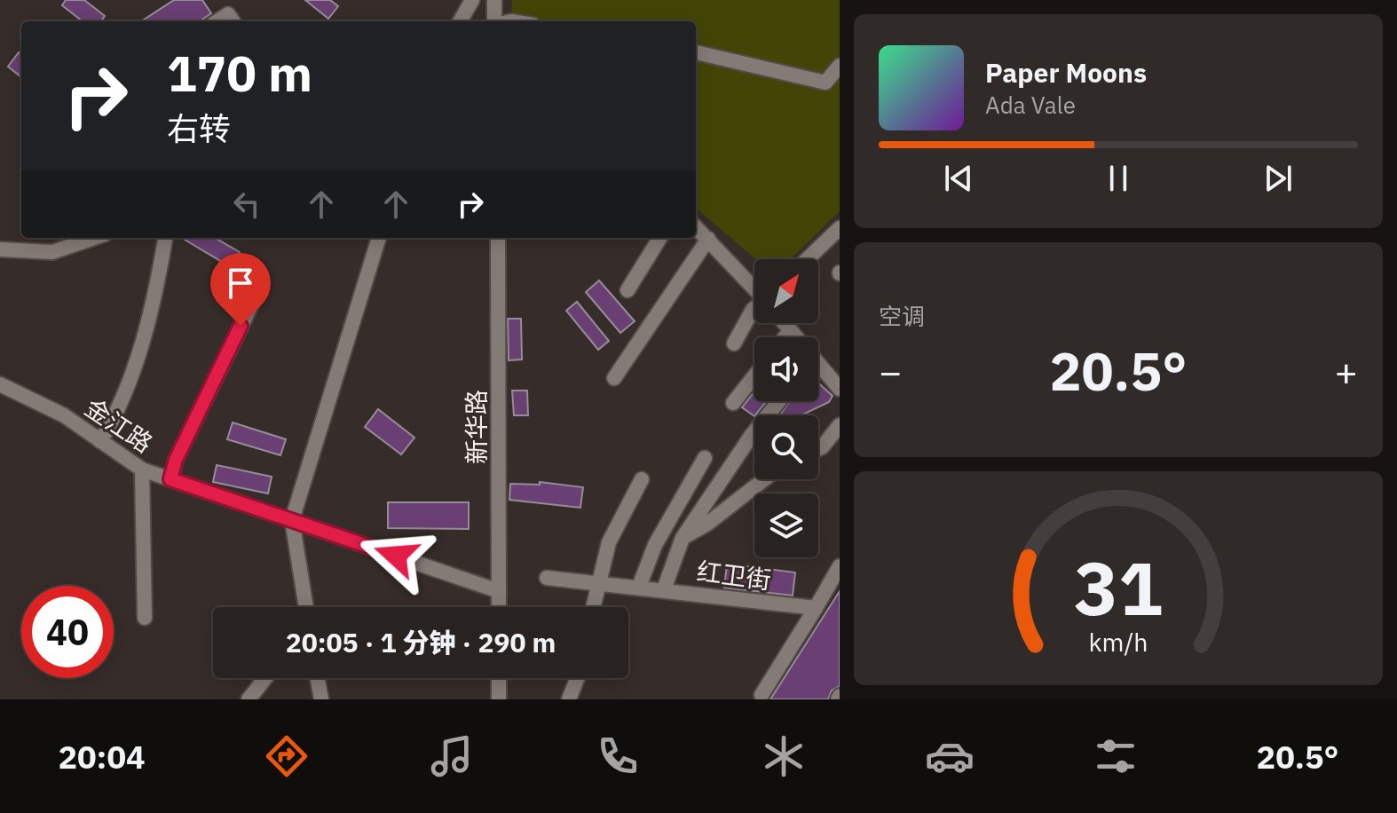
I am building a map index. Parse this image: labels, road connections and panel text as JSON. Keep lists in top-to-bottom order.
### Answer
{
  "streets": {
    "street": ["金江路", "新华路", "红卫街"]
  },
  "crossings": [
    ["金江路", "新华路"]
  ],
  "north": "top right",
  "page": {
    "turn": ["170 m", "右转"],
    "song": ["Paper Moons", "Ada Vale"],
    "tile": "空调",
    "heat": ["−", "20.5°", "+"],
    "limit": "40",
    "trip": "20:05 · 1 分钟 · 290 m",
    "tabs": ["20:04", "20.5°"],
    "gauge": ["31", "km/h"]
  }
}
